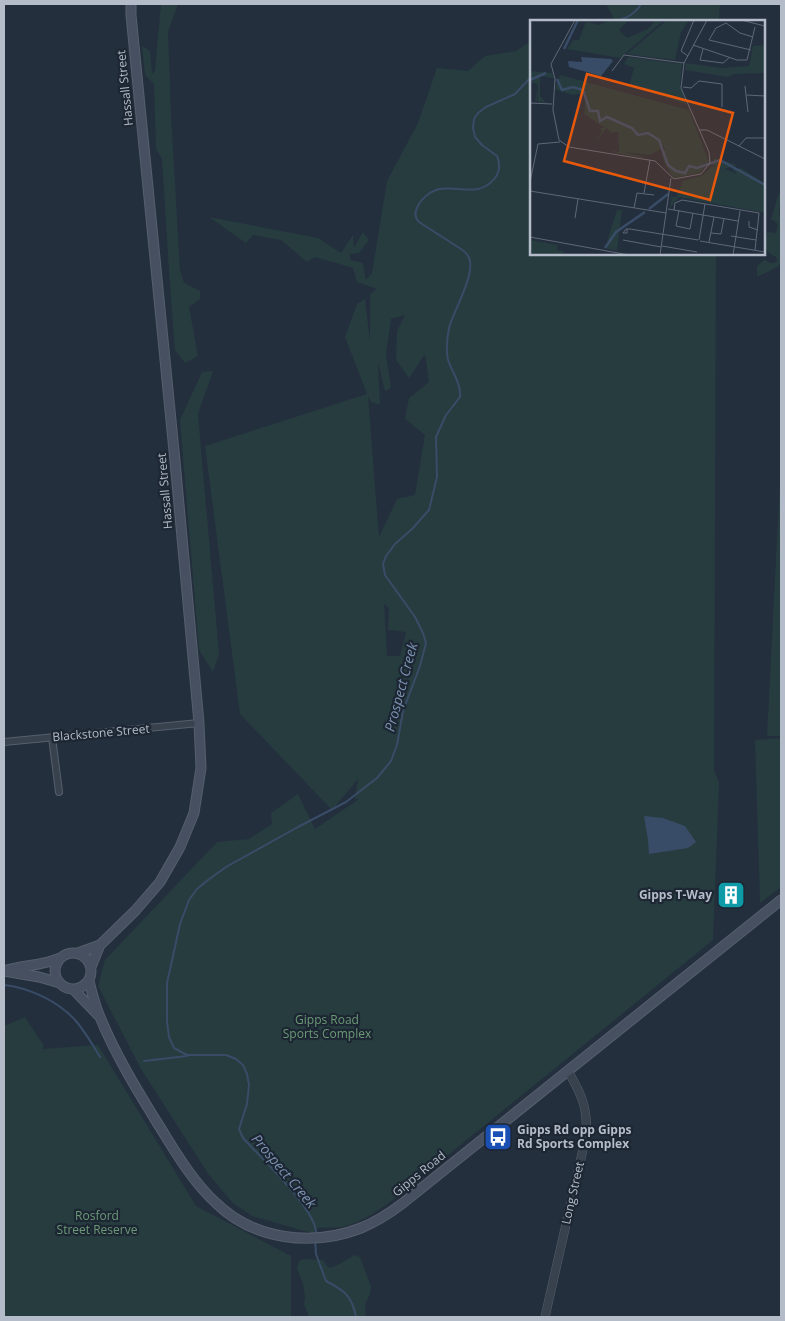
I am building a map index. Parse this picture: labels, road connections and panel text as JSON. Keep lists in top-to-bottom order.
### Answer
{
  "streets": {
    "main road": ["Hassall Street", "Gipps Road"],
    "street": ["Blackstone Street", "Long Street"]
  },
  "crossings": [
    ["Hassall Street", "Blackstone Street"],
    ["Hassall Street", "Gipps Road"],
    ["Gipps Road", "Long Street"]
  ],
  "water": ["Prospect Creek"],
  "parks": ["Gipps Road Sports Complex", "Rosford Street Reserve"],
  "places": {
    "building": ["Gipps T-Way"],
    "bus stop": ["Gipps Rd opp Gipps Rd Sports Complex"]
  }
}
